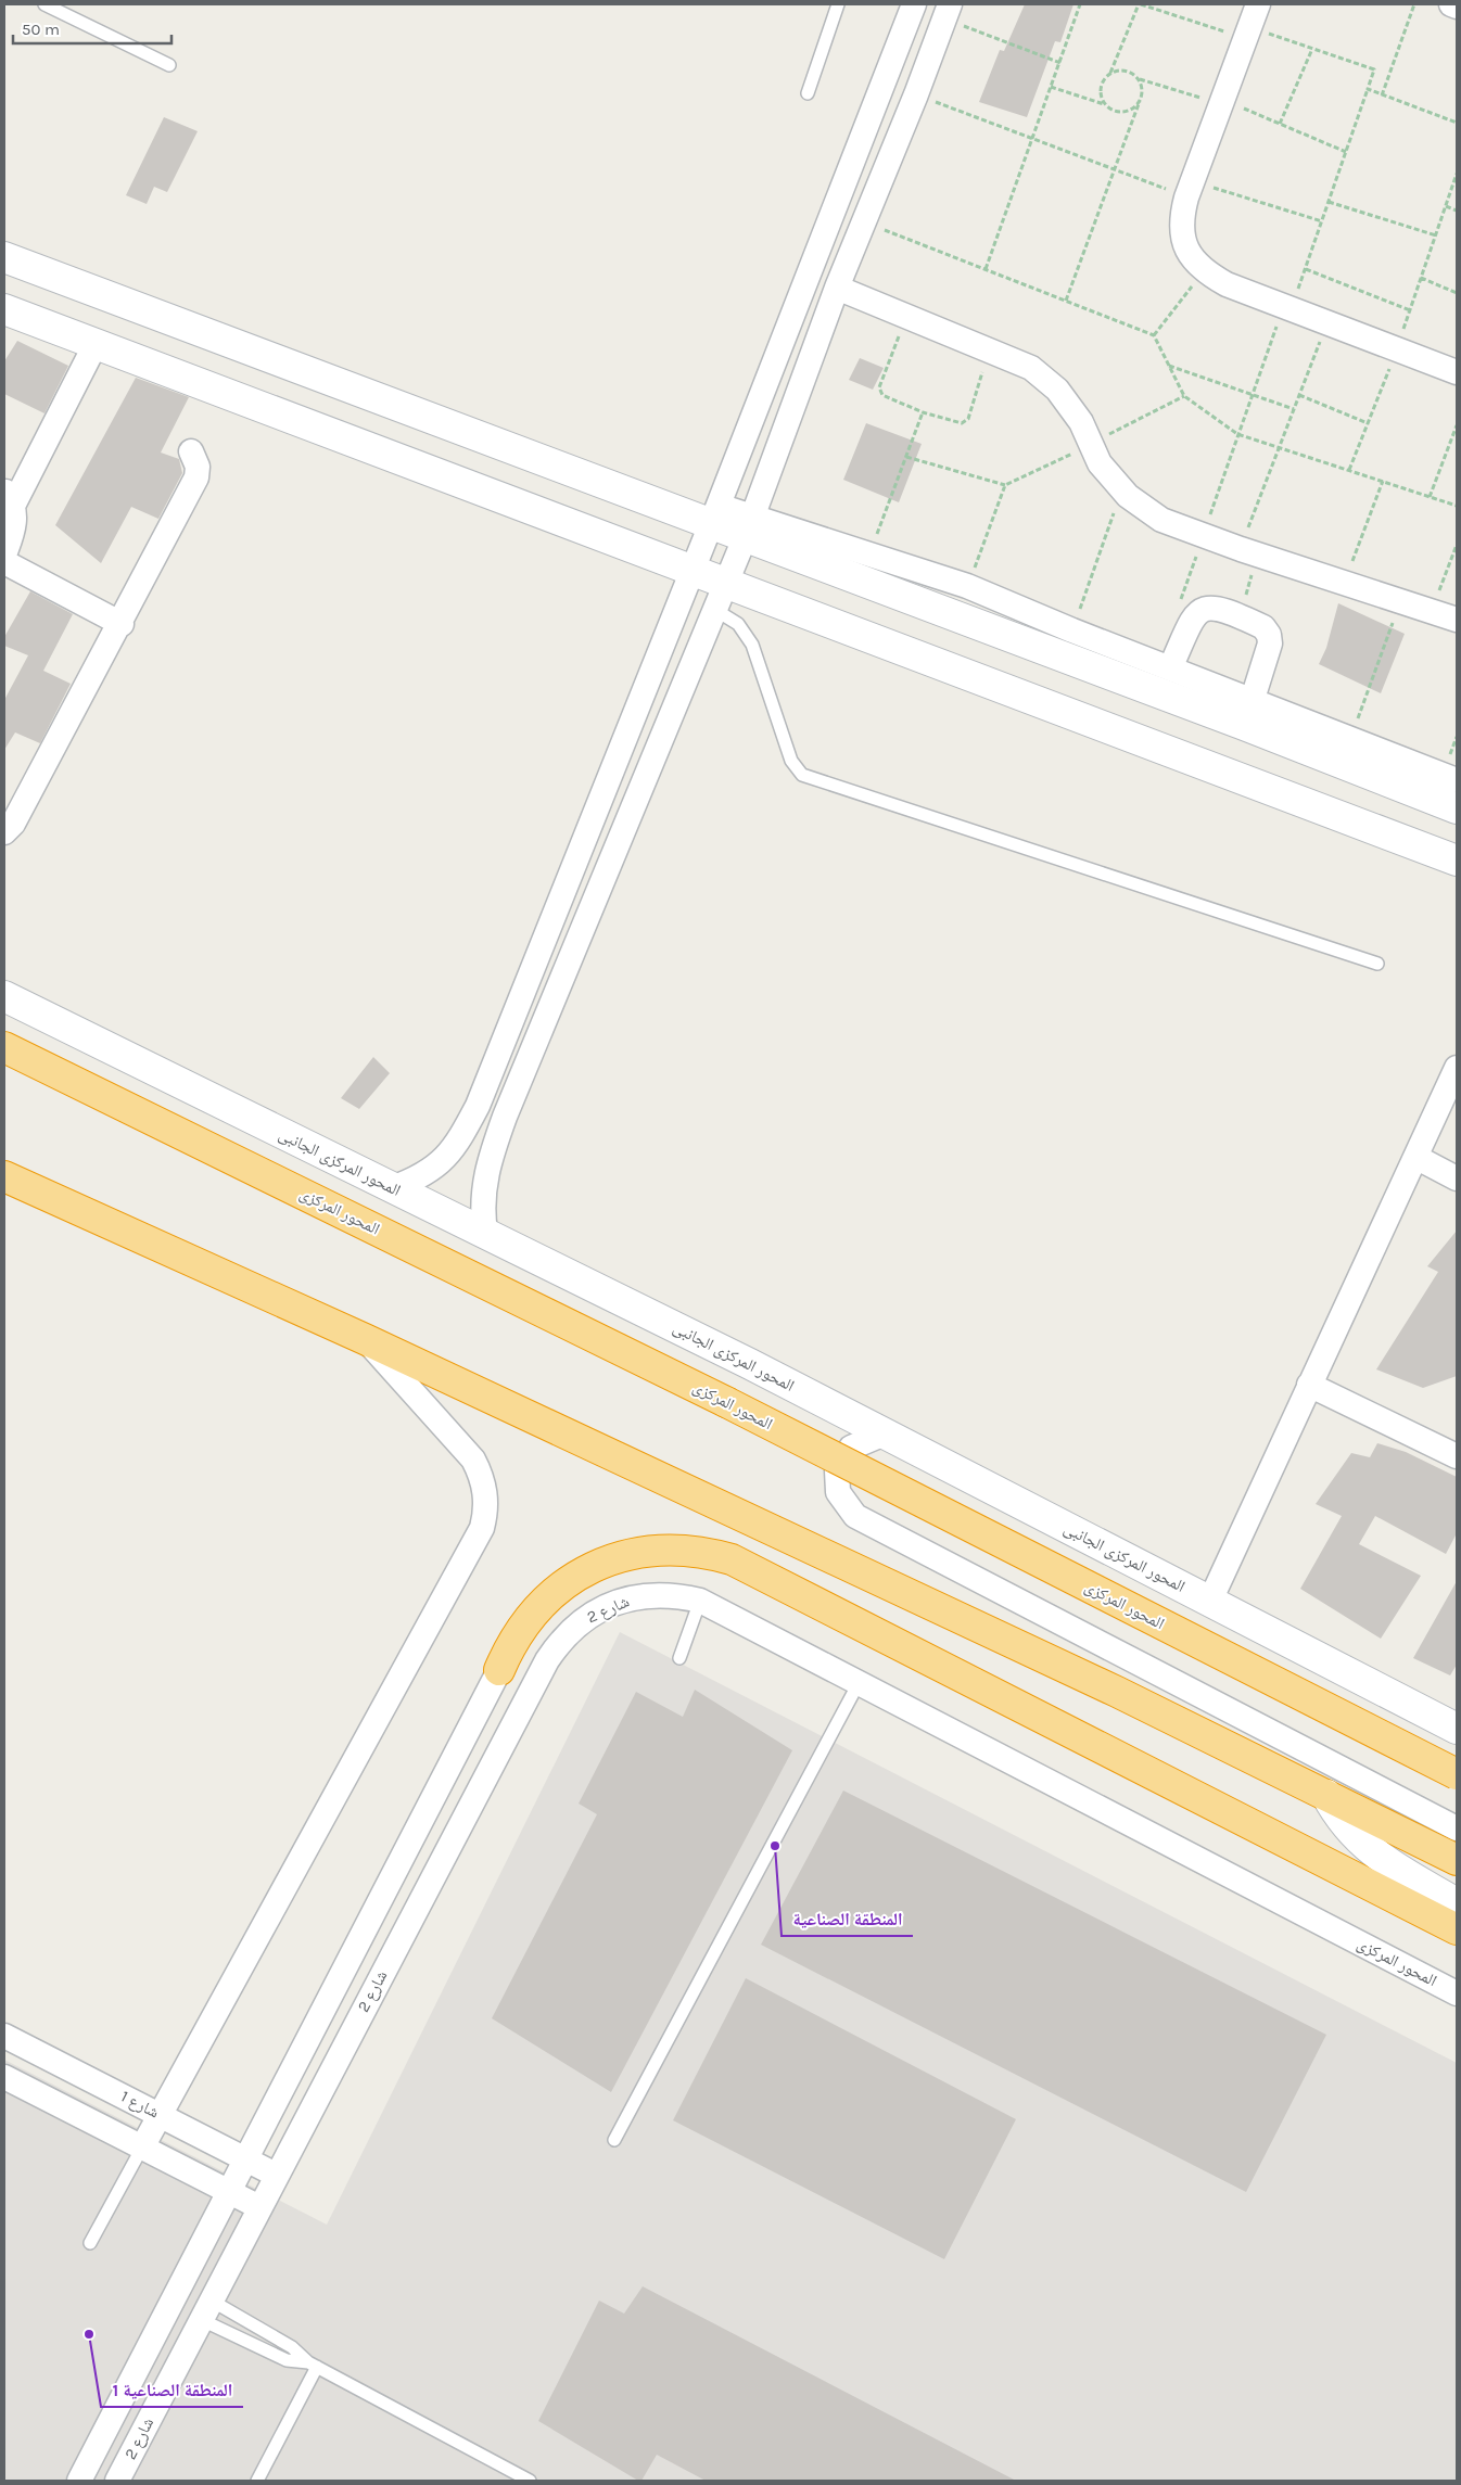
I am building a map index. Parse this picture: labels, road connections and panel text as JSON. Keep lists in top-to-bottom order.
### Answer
{
  "streets": {
    "highway": ["المحور المركزى"],
    "street": ["المحور المركزى الجانبى", "شارع 2", "شارع 1"]
  },
  "crossings": [
    ["المحور المركزى", "شارع 2"],
    ["شارع 2", "شارع 1"]
  ],
  "places": ["المنطقة الصناعية", "المنطقة الصناعية 1"],
  "scale_bar": "50 m"
}
